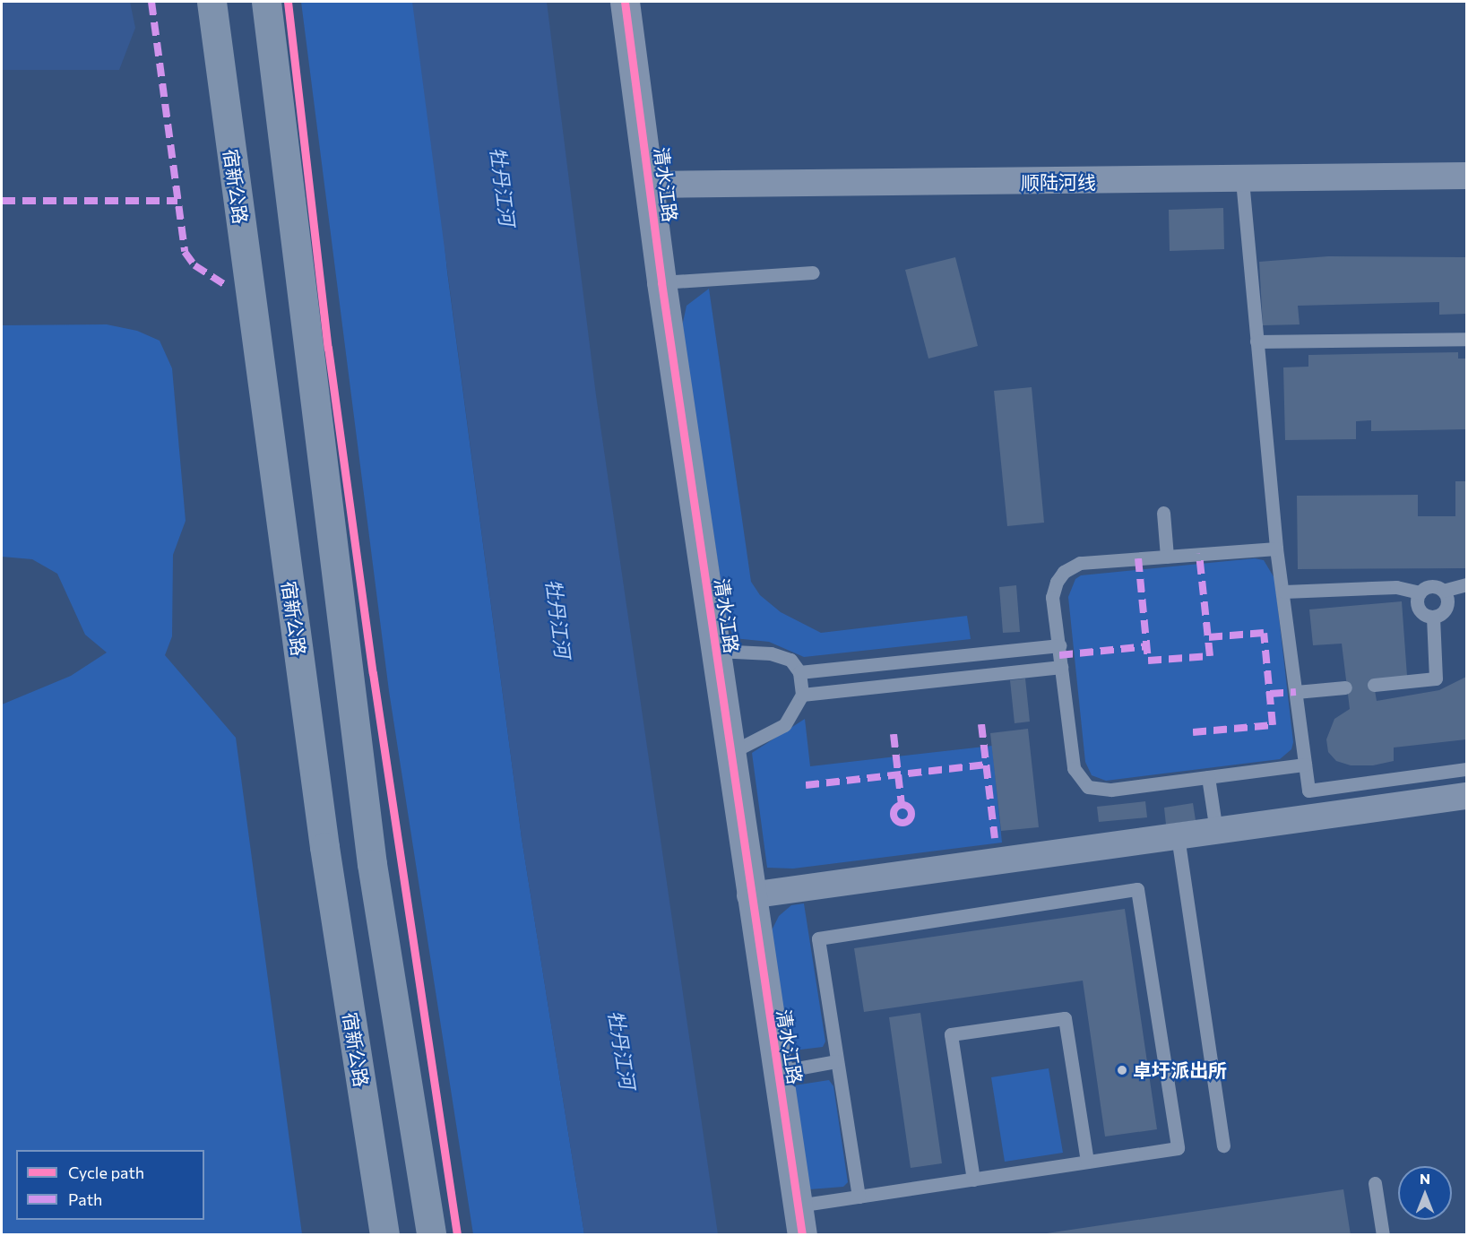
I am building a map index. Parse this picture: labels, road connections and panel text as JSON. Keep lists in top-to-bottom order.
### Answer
{
  "streets": {
    "highway": ["宿新公路"],
    "street": ["顺陆河线", "清水江路"]
  },
  "crossings": [
    ["顺陆河线", "清水江路"]
  ],
  "water": ["牡丹江河"],
  "places": ["卓圩派出所"],
  "legend": ["Cycle path", "Path"],
  "north": "top"
}
